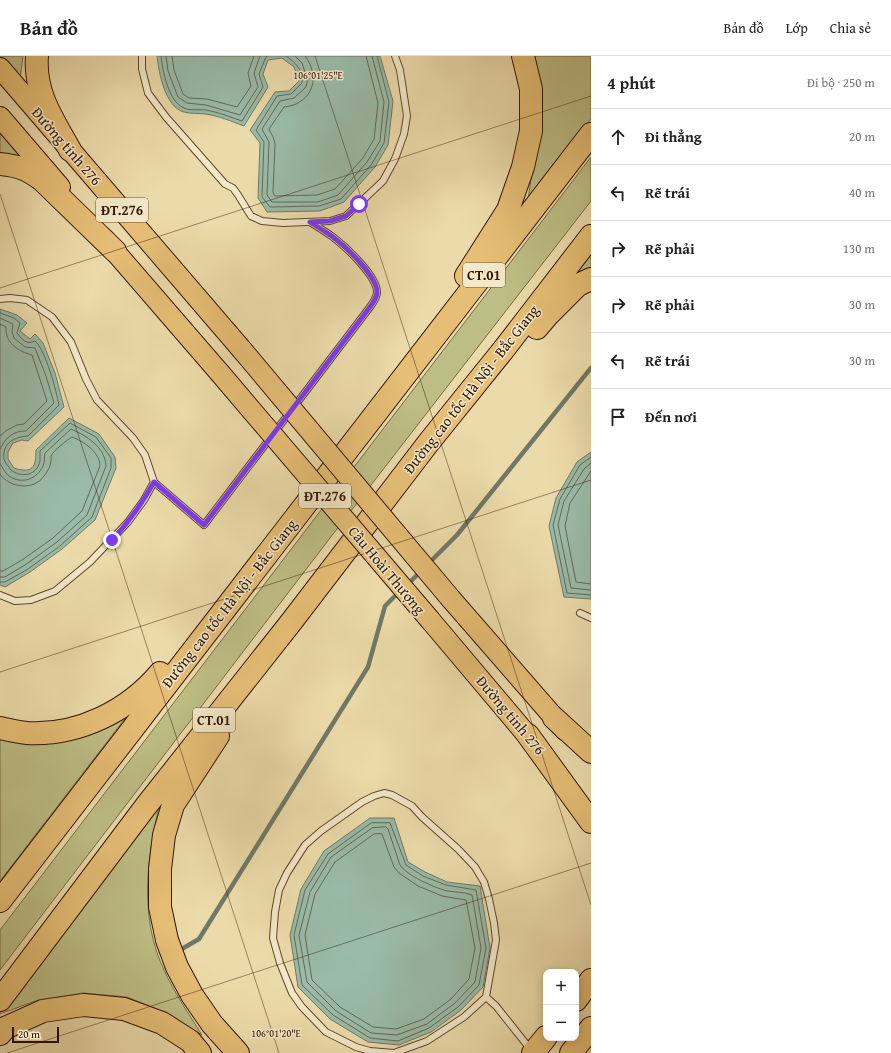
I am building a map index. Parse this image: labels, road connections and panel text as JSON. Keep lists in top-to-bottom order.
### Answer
{
  "streets": {
    "highway": ["CT.01", "Đường cao tốc Hà Nội - Bắc Giang"],
    "main road": ["Đường tỉnh 276", "ĐT.276", "Cầu Hoài Thượng"]
  },
  "crossings": [
    ["Đường tỉnh 276", "Cầu Hoài Thượng"],
    ["ĐT.276", "Cầu Hoài Thượng"]
  ],
  "scale_bar": "20 m",
  "page": {
    "header": "Bản đồ",
    "nav": ["Bản đồ", "Lớp", "Chia sẻ"],
    "heading": ["4 phút", "Đi bộ · 250 m"],
    "list": [
      ["Đi thẳng", "20 m"],
      ["Rẽ trái", "40 m"],
      ["Rẽ phải", "130 m"],
      ["Rẽ phải", "30 m"],
      ["Rẽ trái", "30 m"],
      "Đến nơi"
    ],
    "map_buttons": ["+", "−"],
    "scale": "20 m"
  },
  "coordinates": ["106°01'25\"E", "106°01'20\"E"]
}
